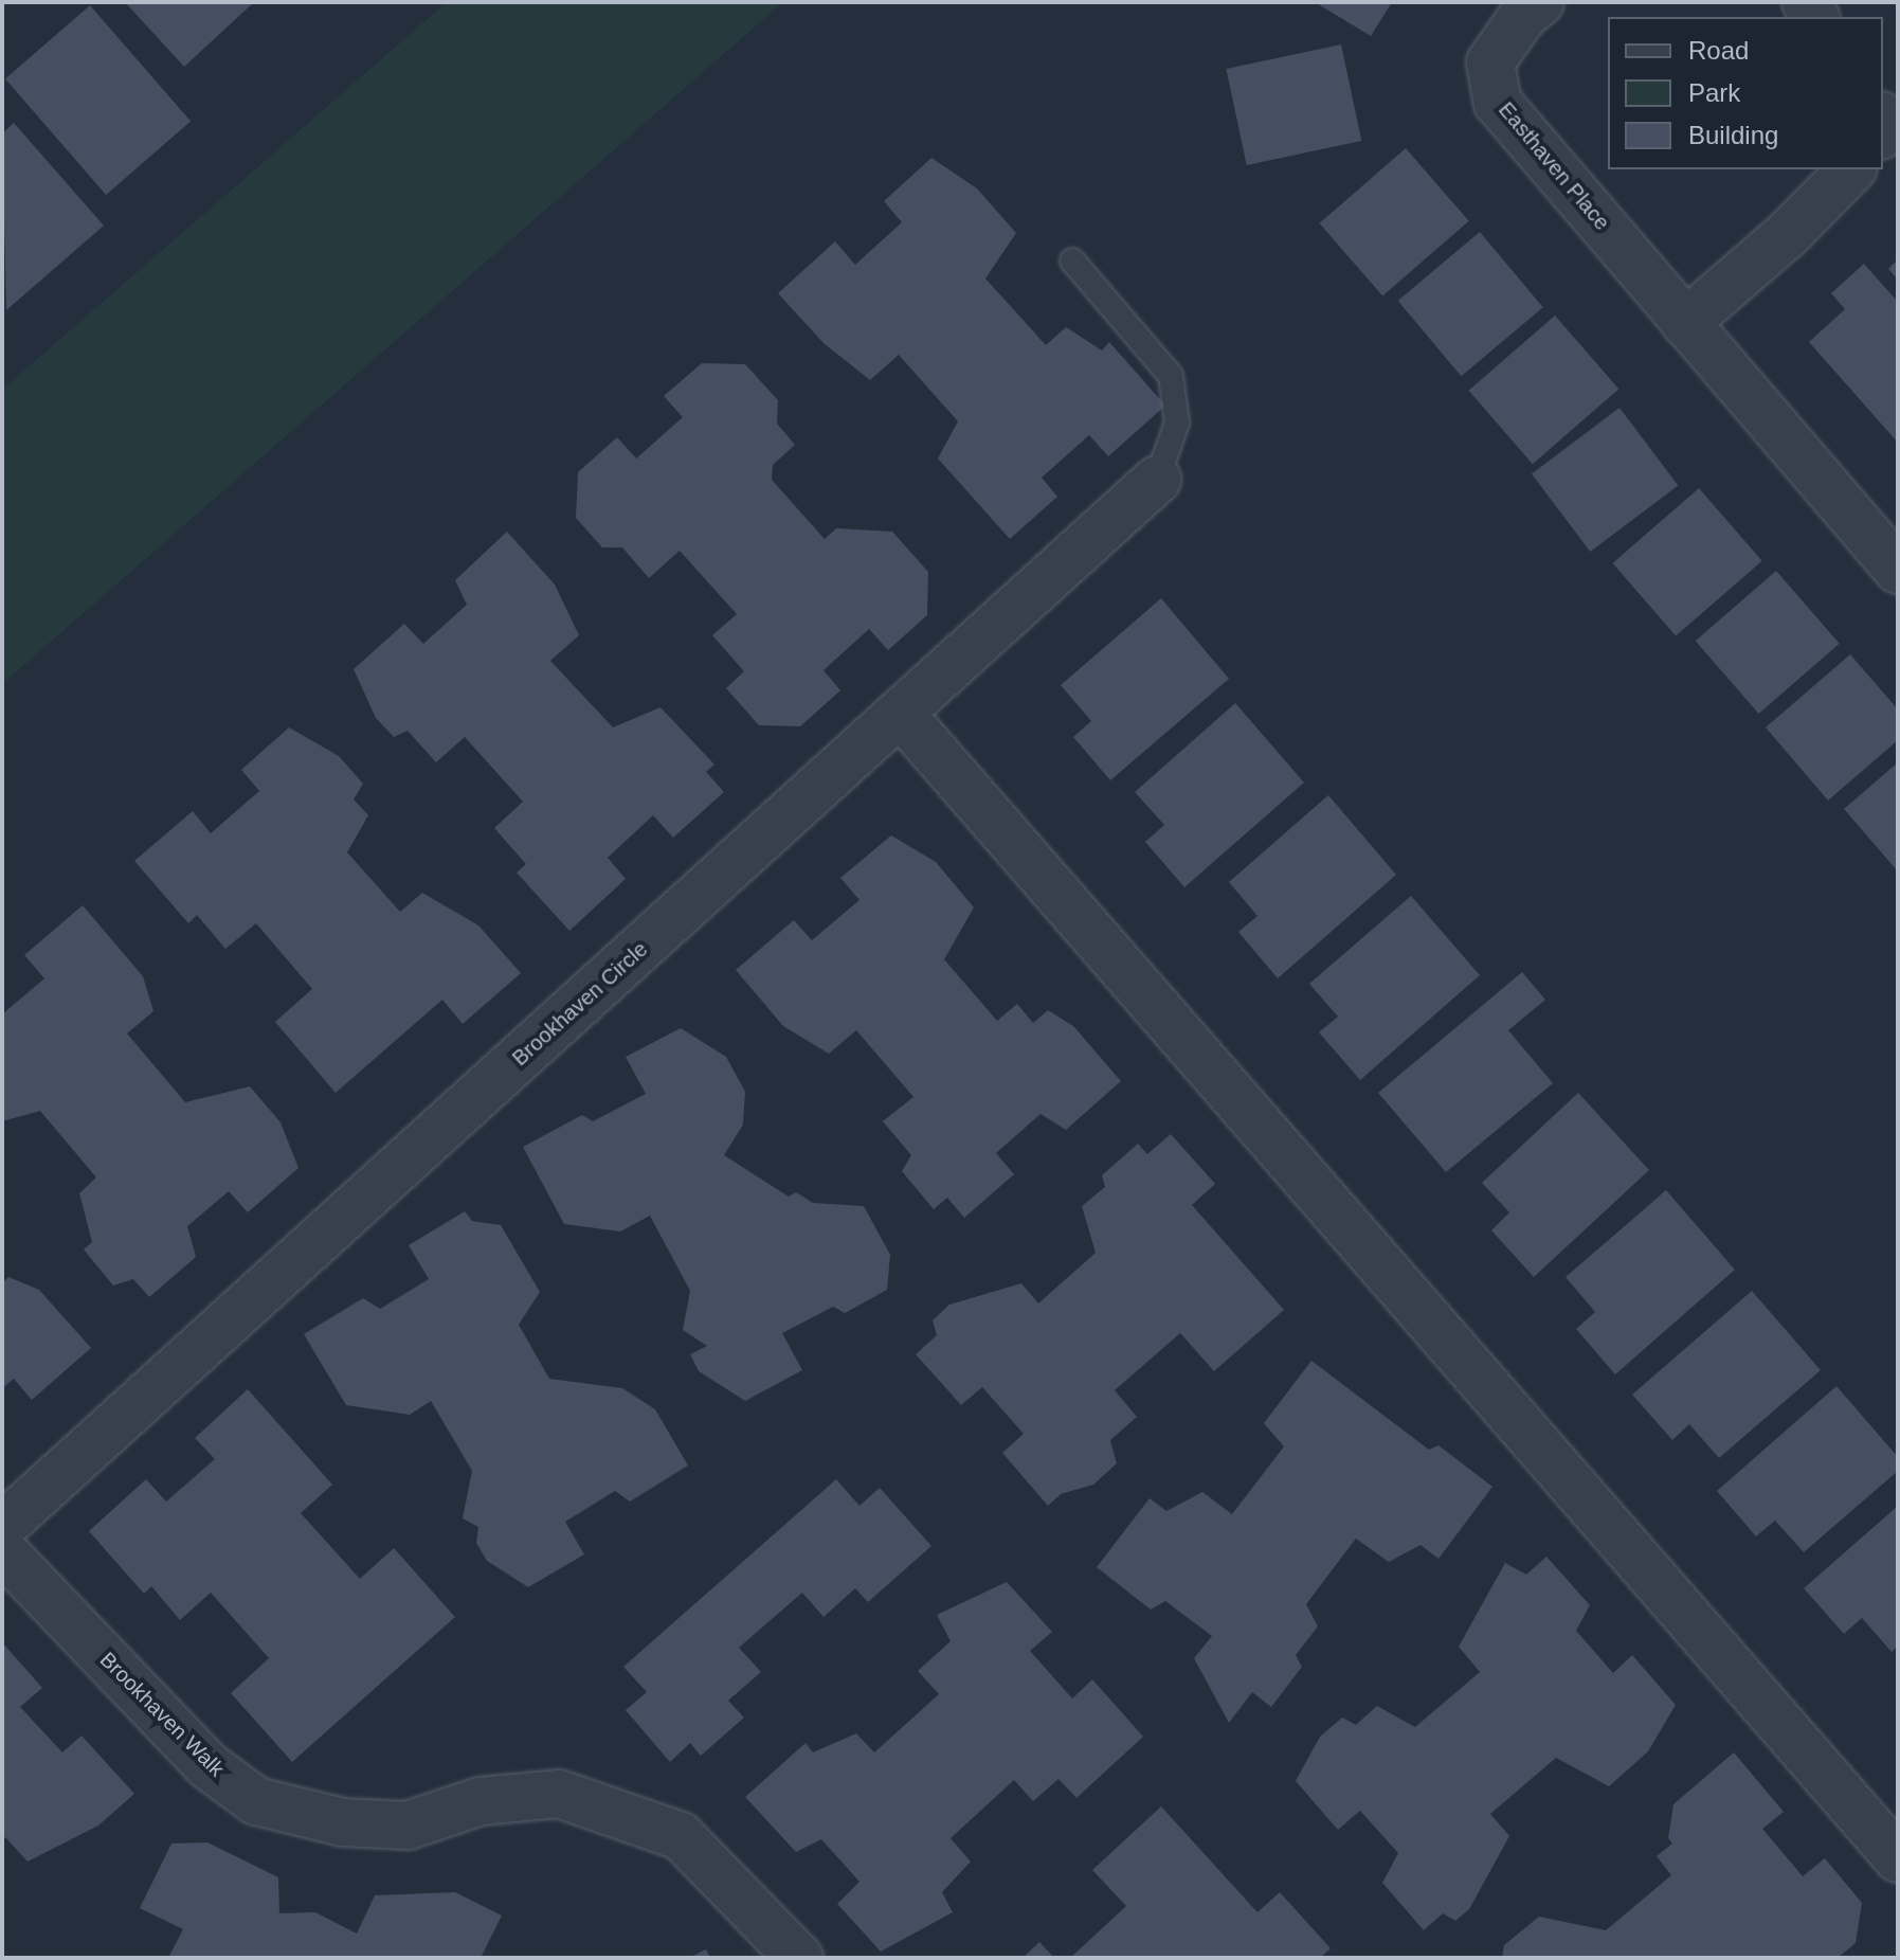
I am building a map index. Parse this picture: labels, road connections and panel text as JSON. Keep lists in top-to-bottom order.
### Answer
{
  "streets": {
    "street": ["Easthaven Place", "Brookhaven Circle", "Brookhaven Walk"]
  },
  "legend": ["Road", "Park", "Building"]
}
